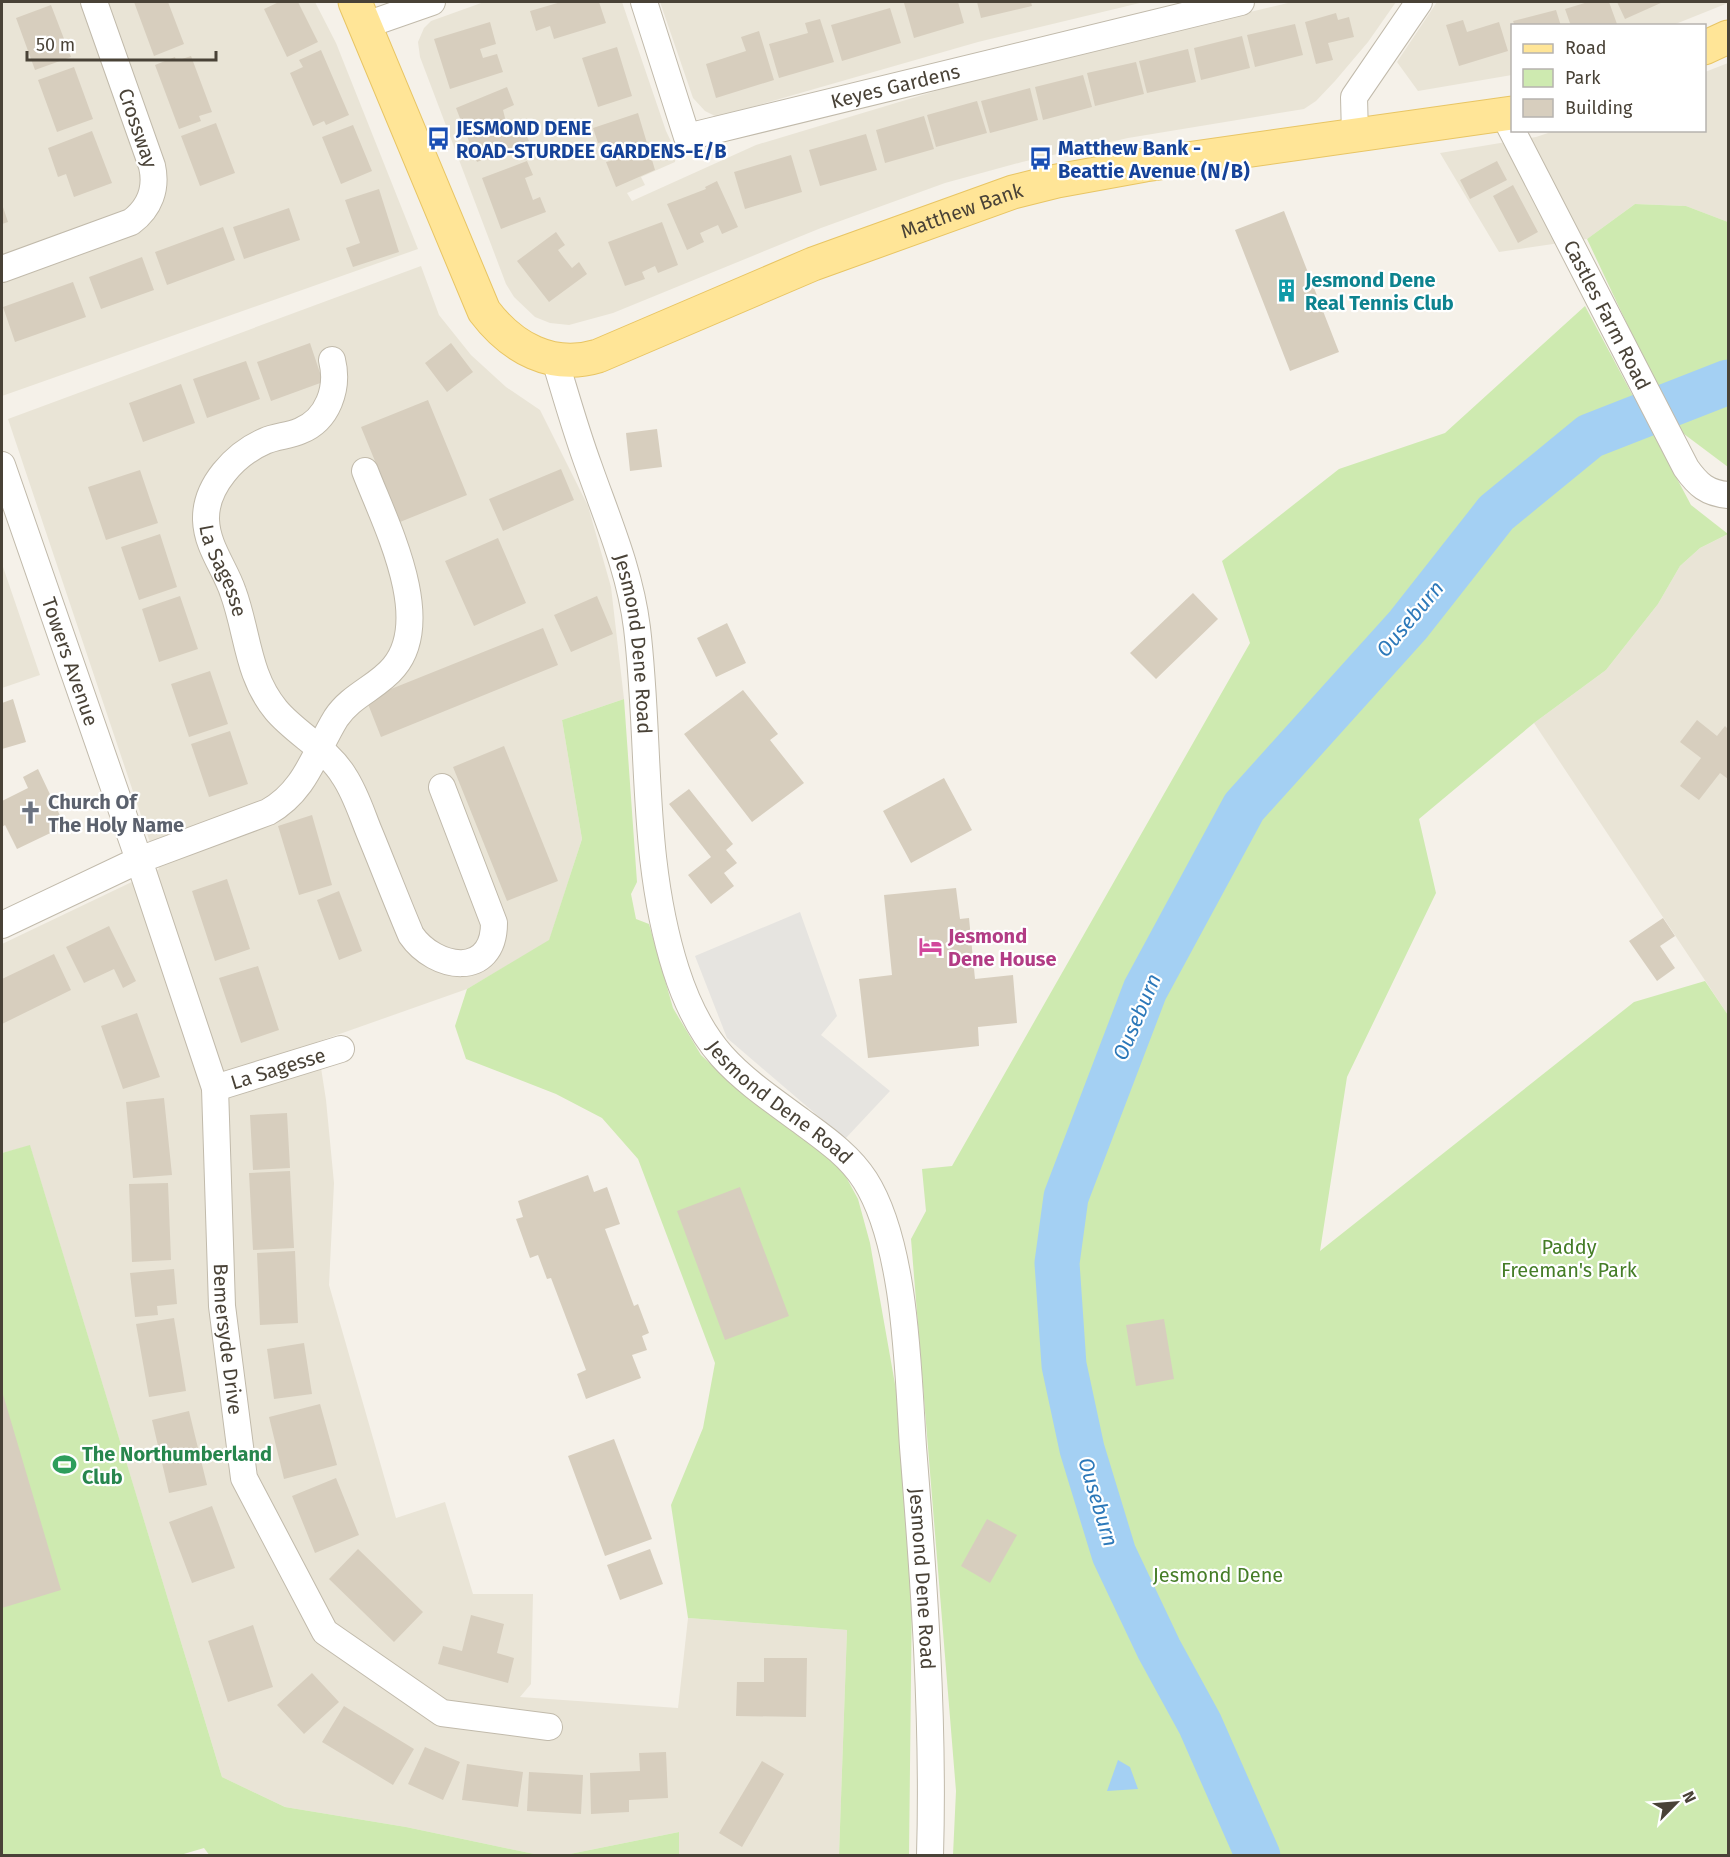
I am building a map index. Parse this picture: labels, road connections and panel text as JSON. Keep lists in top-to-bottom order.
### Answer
{
  "streets": {
    "main road": ["Matthew Bank"],
    "street": [
      "Keyes Gardens",
      "Crossway",
      "Castles Farm Road",
      "La Sagesse",
      "Jesmond Dene Road",
      "Towers Avenue",
      "Bemersyde Drive"
    ]
  },
  "crossings": [
    ["Matthew Bank", "Jesmond Dene Road"],
    ["La Sagesse", "Bemersyde Drive"],
    ["Towers Avenue", "Bemersyde Drive"]
  ],
  "water": ["Ouseburn"],
  "parks": ["Paddy Freeman's Park", "Jesmond Dene"],
  "places": {
    "bus stop": ["JESMOND DENE ROAD-STURDEE GARDENS-E/B", "Matthew Bank - Beattie Avenue (N/B)"],
    "building": ["Jesmond Dene Real Tennis Club"],
    "church": ["Church Of The Holy Name"],
    "hotel": ["Jesmond Dene House"],
    "sports": ["The Northumberland Club"]
  },
  "legend": ["Road", "Park", "Building"],
  "scale_bar": "50 m",
  "north": "top right"
}
